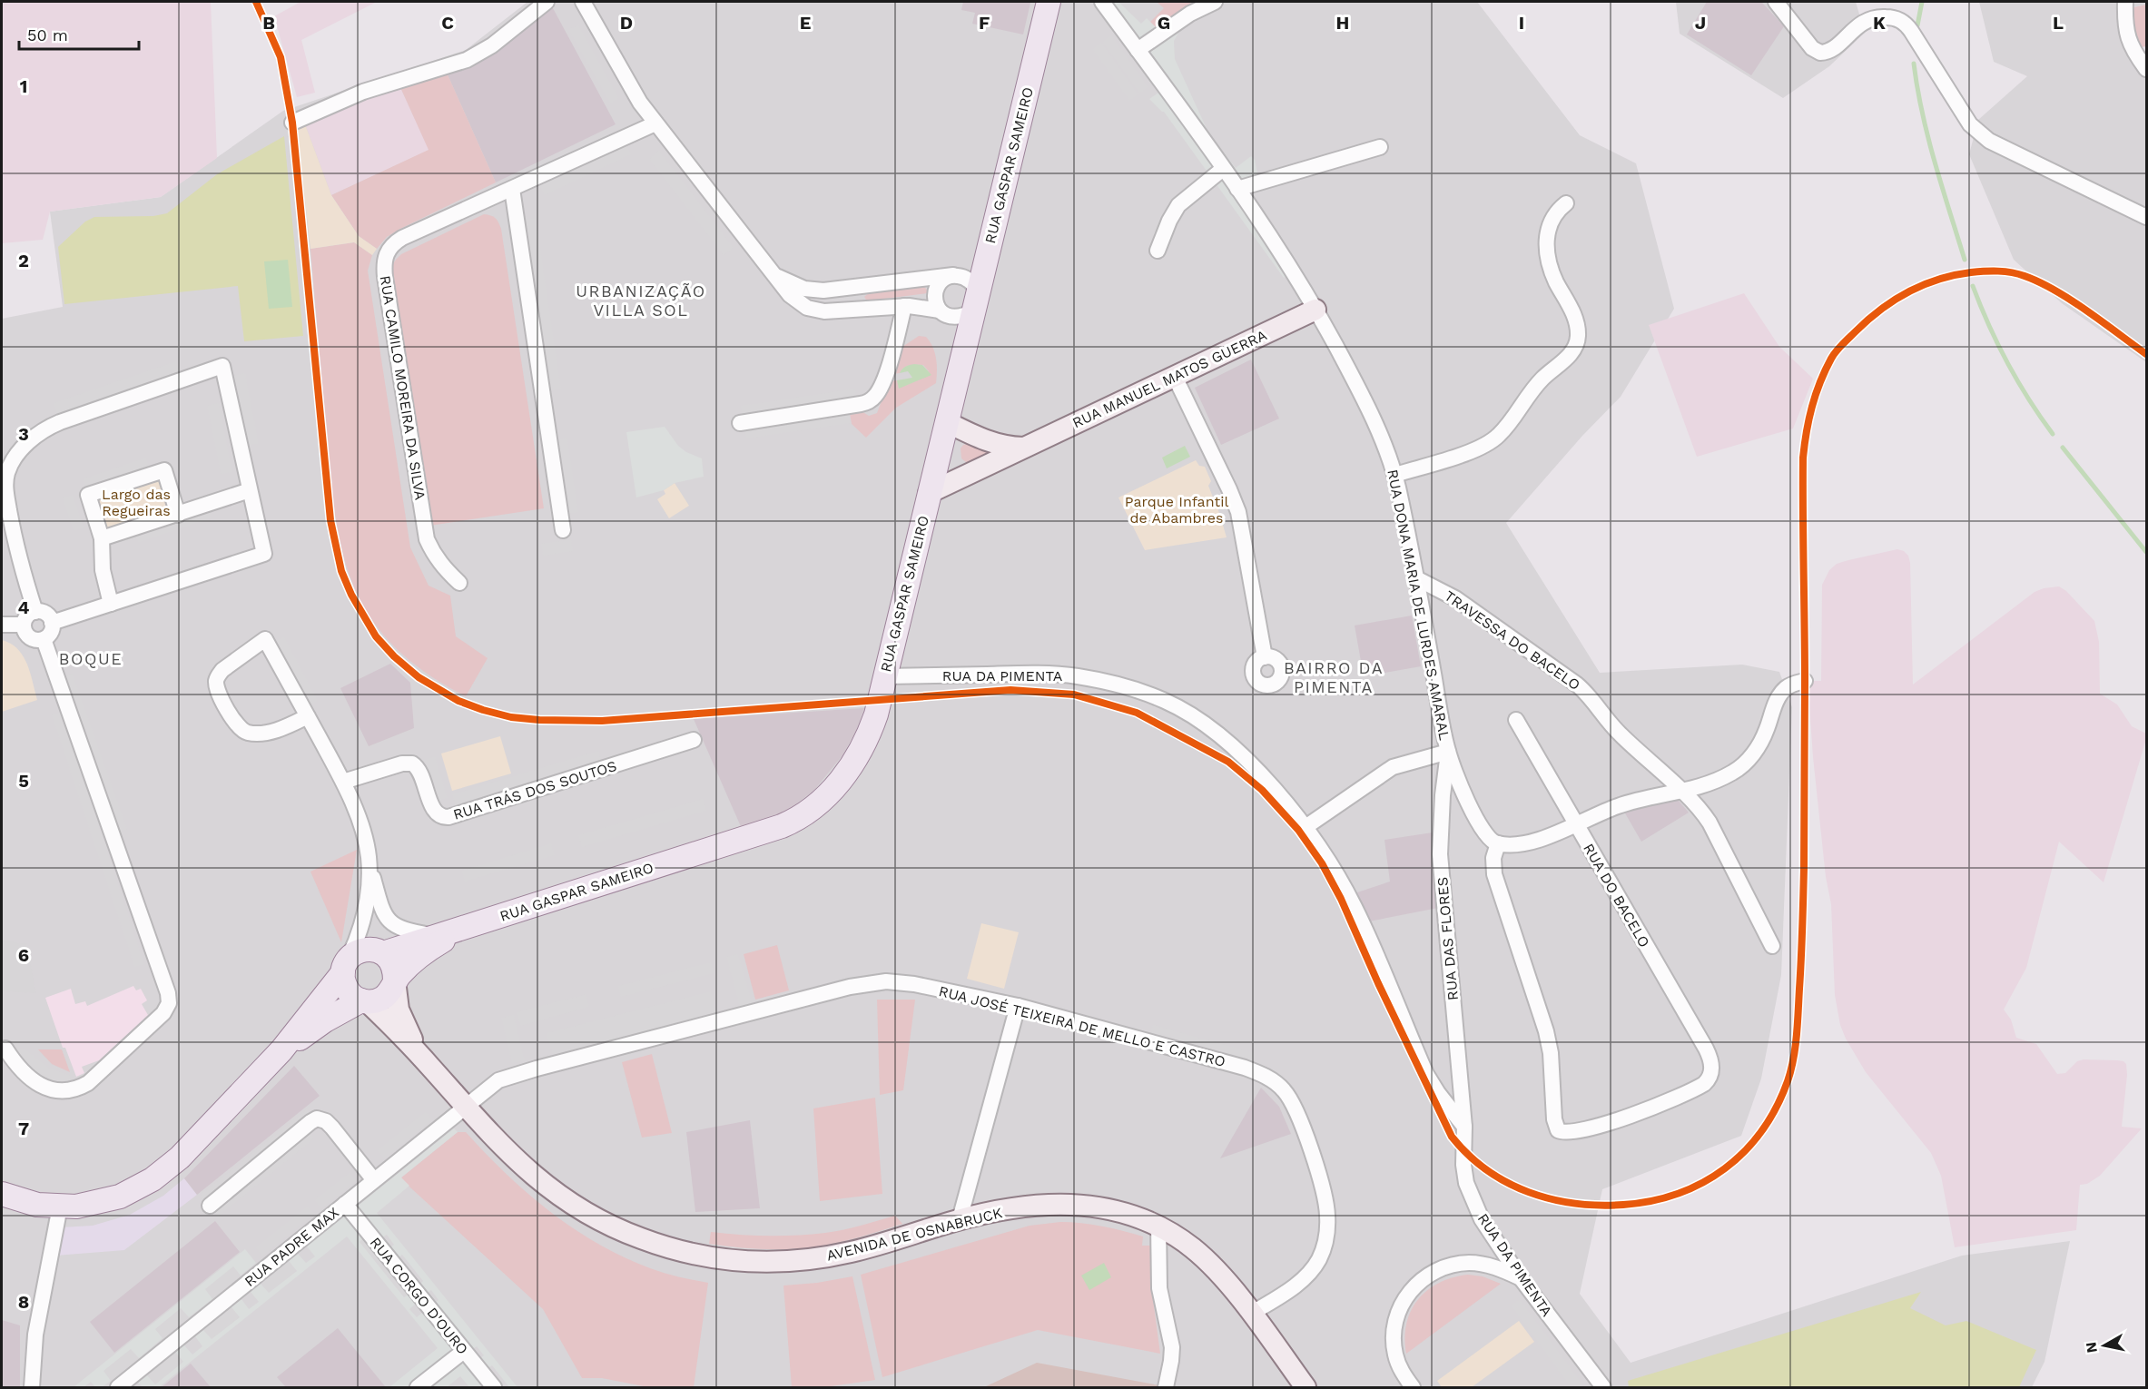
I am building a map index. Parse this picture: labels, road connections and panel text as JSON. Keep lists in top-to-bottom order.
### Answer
{
  "streets": {
    "main road": ["RUA GASPAR SAMEIRO", "RUA MANUEL MATOS GUERRA", "AVENIDA DE OSNABRUCK"],
    "street": [
      "RUA CAMILO MOREIRA DA SILVA",
      "RUA DONA MARIA DE LURDES AMARAL",
      "TRAVESSA DO BACELO",
      "RUA DA PIMENTA",
      "RUA TRÁS DOS SOUTOS",
      "RUA DO BACELO",
      "RUA DAS FLORES",
      "RUA JOSÉ TEIXEIRA DE MELLO E CASTRO",
      "RUA PADRE MAX",
      "RUA CORGO D'OURO"
    ]
  },
  "crossings": [
    ["RUA GASPAR SAMEIRO", "RUA MANUEL MATOS GUERRA"],
    ["RUA GASPAR SAMEIRO", "RUA DA PIMENTA"],
    ["RUA MANUEL MATOS GUERRA", "RUA DONA MARIA DE LURDES AMARAL"],
    ["RUA DONA MARIA DE LURDES AMARAL", "TRAVESSA DO BACELO"],
    ["RUA DONA MARIA DE LURDES AMARAL", "RUA DO BACELO"],
    ["RUA DONA MARIA DE LURDES AMARAL", "RUA DAS FLORES"],
    ["RUA DA PIMENTA", "RUA DAS FLORES"],
    ["RUA JOSÉ TEIXEIRA DE MELLO E CASTRO", "AVENIDA DE OSNABRUCK"],
    ["RUA JOSÉ TEIXEIRA DE MELLO E CASTRO", "RUA PADRE MAX"],
    ["AVENIDA DE OSNABRUCK", "RUA PADRE MAX"],
    ["RUA PADRE MAX", "RUA CORGO D'OURO"]
  ],
  "districts": ["URBANIZAÇÃO VILLA SOL", "BOQUE", "BAIRRO DA PIMENTA"],
  "parks": ["Largo das Regueiras", "Parque Infantil de Abambres"],
  "scale_bar": "50 m",
  "north": "left",
  "grid": {
    "columns": [
      "B",
      "C",
      "D",
      "E",
      "F",
      "G",
      "H",
      "I",
      "J",
      "K",
      "L"
    ],
    "rows": [
      "1",
      "2",
      "3",
      "4",
      "5",
      "6",
      "7",
      "8"
    ]
  }
}
